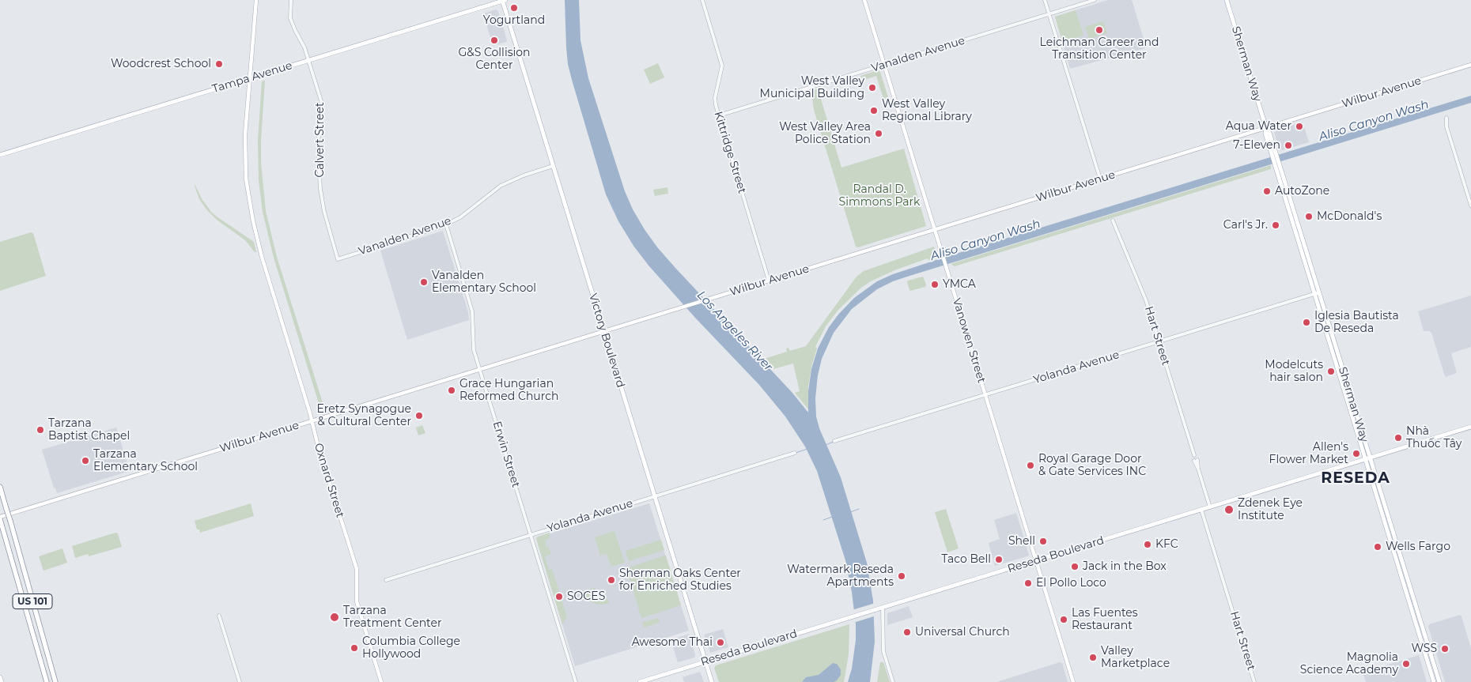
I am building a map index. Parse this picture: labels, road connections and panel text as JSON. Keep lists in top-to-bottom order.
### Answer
{
  "streets": {
    "highway": ["US 101"],
    "main road": [
      "Sherman Way",
      "Tampa Avenue",
      "Wilbur Avenue",
      "Victory Boulevard",
      "Vanowen Street",
      "Oxnard Street",
      "Reseda Boulevard"
    ],
    "street": [
      "Vanalden Avenue",
      "Calvert Street",
      "Kittridge Street",
      "Hart Street",
      "Yolanda Avenue",
      "Erwin Street"
    ]
  },
  "crossings": [
    ["Vanalden Avenue", "Calvert Street"],
    ["Vanalden Avenue", "Kittridge Street"],
    ["Vanalden Avenue", "Victory Boulevard"],
    ["Vanalden Avenue", "Vanowen Street"],
    ["Vanalden Avenue", "Erwin Street"],
    ["Sherman Way", "Wilbur Avenue"],
    ["Sherman Way", "Yolanda Avenue"],
    ["Sherman Way", "Reseda Boulevard"],
    ["Tampa Avenue", "Calvert Street"],
    ["Tampa Avenue", "Victory Boulevard"],
    ["Tampa Avenue", "Oxnard Street"],
    ["Wilbur Avenue", "Kittridge Street"],
    ["Wilbur Avenue", "Victory Boulevard"],
    ["Wilbur Avenue", "Vanowen Street"],
    ["Wilbur Avenue", "Erwin Street"],
    ["Wilbur Avenue", "Oxnard Street"],
    ["Wilbur Avenue", "US 101"],
    ["Hart Street", "Yolanda Avenue"],
    ["Hart Street", "Reseda Boulevard"],
    ["Victory Boulevard", "Yolanda Avenue"],
    ["Victory Boulevard", "Reseda Boulevard"],
    ["Vanowen Street", "Yolanda Avenue"],
    ["Vanowen Street", "Reseda Boulevard"],
    ["Yolanda Avenue", "Erwin Street"]
  ],
  "districts": ["RESEDA"],
  "water": ["Aliso Canyon Wash", "Los Angeles River"],
  "parks": ["Randal D. Simmons Park"],
  "places": [
    "Yogurtland",
    "Leichman Career and Transition Center",
    "G&S Collision Center",
    "Woodcrest School",
    "West Valley Municipal Building",
    "West Valley Regional Library",
    "Aqua Water",
    "West Valley Area Police Station",
    "7-Eleven",
    "AutoZone",
    "McDonald's",
    "Carl's Jr.",
    "Vanalden Elementary School",
    "YMCA",
    "Iglesia Bautista De Reseda",
    "Modelcuts hair salon",
    "Grace Hungarian Reformed Church",
    "Eretz Synagogue & Cultural Center",
    "Tarzana Baptist Chapel",
    "Nhà Thuốc Tây",
    "Allen's Flower Market",
    "Tarzana Elementary School",
    "Royal Garage Door & Gate Services INC",
    "Zdenek Eye Institute",
    "Shell",
    "KFC",
    "Wells Fargo",
    "Taco Bell",
    "Jack in the Box",
    "Watermark Reseda Apartments",
    "Sherman Oaks Center for Enriched Studies",
    "El Pollo Loco",
    "SOCES",
    "Tarzana Treatment Center",
    "Las Fuentes Restaurant",
    "Universal Church",
    "Awesome Thai",
    "Columbia College Hollywood",
    "WSS",
    "Valley Marketplace",
    "Magnolia Science Academy"
  ]
}
